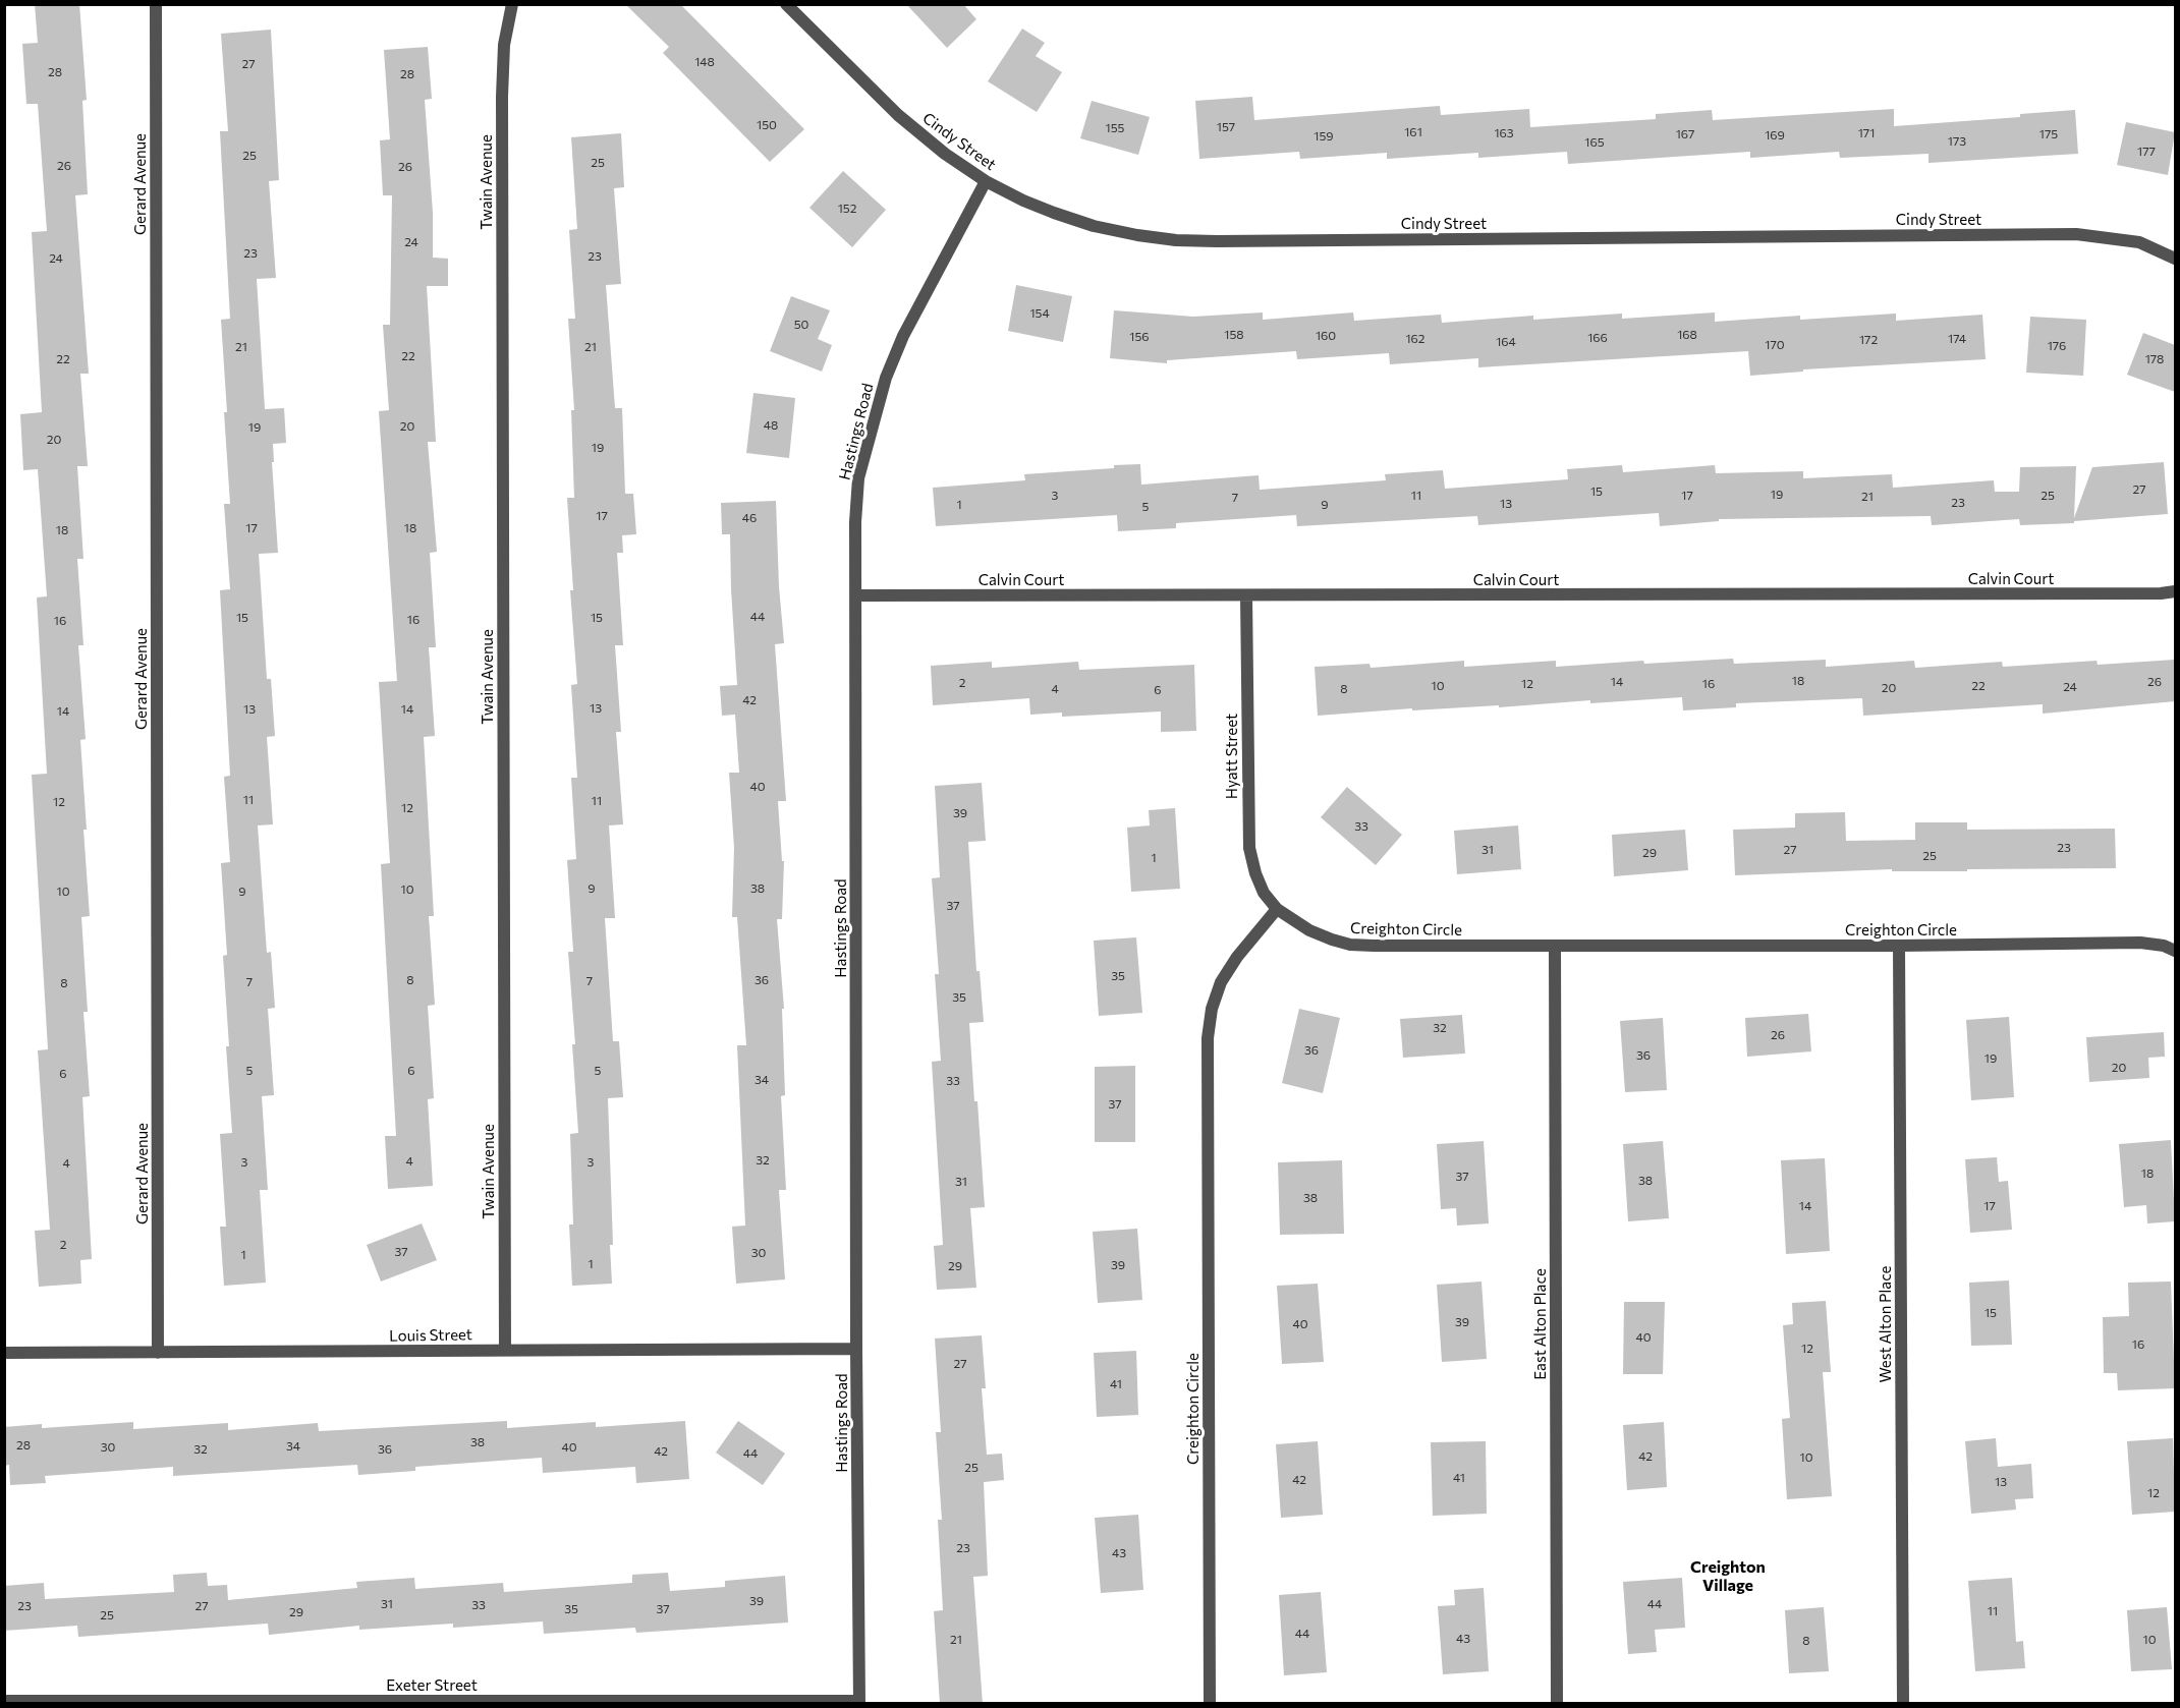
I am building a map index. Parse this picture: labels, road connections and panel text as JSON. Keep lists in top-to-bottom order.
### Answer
{
  "streets": {
    "street": [
      "Cindy Street",
      "Twain Avenue",
      "Gerard Avenue",
      "Hastings Road",
      "Calvin Court",
      "Hyatt Street",
      "Creighton Circle",
      "East Alton Place",
      "West Alton Place",
      "Louis Street",
      "Exeter Street"
    ]
  },
  "crossings": [
    ["Cindy Street", "Hastings Road"],
    ["Twain Avenue", "Louis Street"],
    ["Gerard Avenue", "Louis Street"],
    ["Hastings Road", "Calvin Court"],
    ["Hastings Road", "Louis Street"],
    ["Hastings Road", "Exeter Street"],
    ["Calvin Court", "Hyatt Street"],
    ["Hyatt Street", "Creighton Circle"],
    ["Creighton Circle", "East Alton Place"],
    ["Creighton Circle", "West Alton Place"]
  ],
  "districts": ["Creighton Village"],
  "house_numbers": [
    "148",
    "27",
    "28",
    "28",
    "150",
    "157",
    "155",
    "161",
    "163",
    "171",
    "167",
    "175",
    "169",
    "159",
    "173",
    "165",
    "177",
    "25",
    "25",
    "26",
    "26",
    "152",
    "24",
    "23",
    "23",
    "24",
    "154",
    "50",
    "158",
    "168",
    "160",
    "156",
    "166",
    "162",
    "174",
    "172",
    "164",
    "170",
    "176",
    "21",
    "21",
    "22",
    "22",
    "178",
    "48",
    "20",
    "19",
    "20",
    "19",
    "27",
    "15",
    "19",
    "3",
    "11",
    "17",
    "25",
    "21",
    "7",
    "23",
    "13",
    "1",
    "9",
    "5",
    "17",
    "46",
    "17",
    "18",
    "18",
    "44",
    "15",
    "15",
    "16",
    "16",
    "18",
    "14",
    "26",
    "2",
    "12",
    "16",
    "10",
    "22",
    "24",
    "20",
    "4",
    "8",
    "6",
    "42",
    "13",
    "13",
    "14",
    "14",
    "40",
    "11",
    "11",
    "12",
    "12",
    "39",
    "33",
    "23",
    "31",
    "27",
    "29",
    "25",
    "1",
    "9",
    "38",
    "10",
    "10",
    "9",
    "37",
    "35",
    "8",
    "36",
    "7",
    "7",
    "8",
    "35",
    "32",
    "26",
    "36",
    "36",
    "19",
    "20",
    "5",
    "6",
    "5",
    "6",
    "34",
    "33",
    "37",
    "32",
    "4",
    "3",
    "3",
    "4",
    "18",
    "37",
    "38",
    "31",
    "38",
    "14",
    "17",
    "2",
    "37",
    "30",
    "1",
    "1",
    "39",
    "29",
    "15",
    "39",
    "40",
    "40",
    "16",
    "12",
    "27",
    "41",
    "38",
    "28",
    "34",
    "30",
    "40",
    "32",
    "36",
    "42",
    "44",
    "42",
    "10",
    "25",
    "41",
    "42",
    "13",
    "12",
    "23",
    "43",
    "39",
    "31",
    "44",
    "33",
    "23",
    "27",
    "35",
    "37",
    "11",
    "29",
    "25",
    "44",
    "43",
    "21",
    "10",
    "8"
  ]
}
